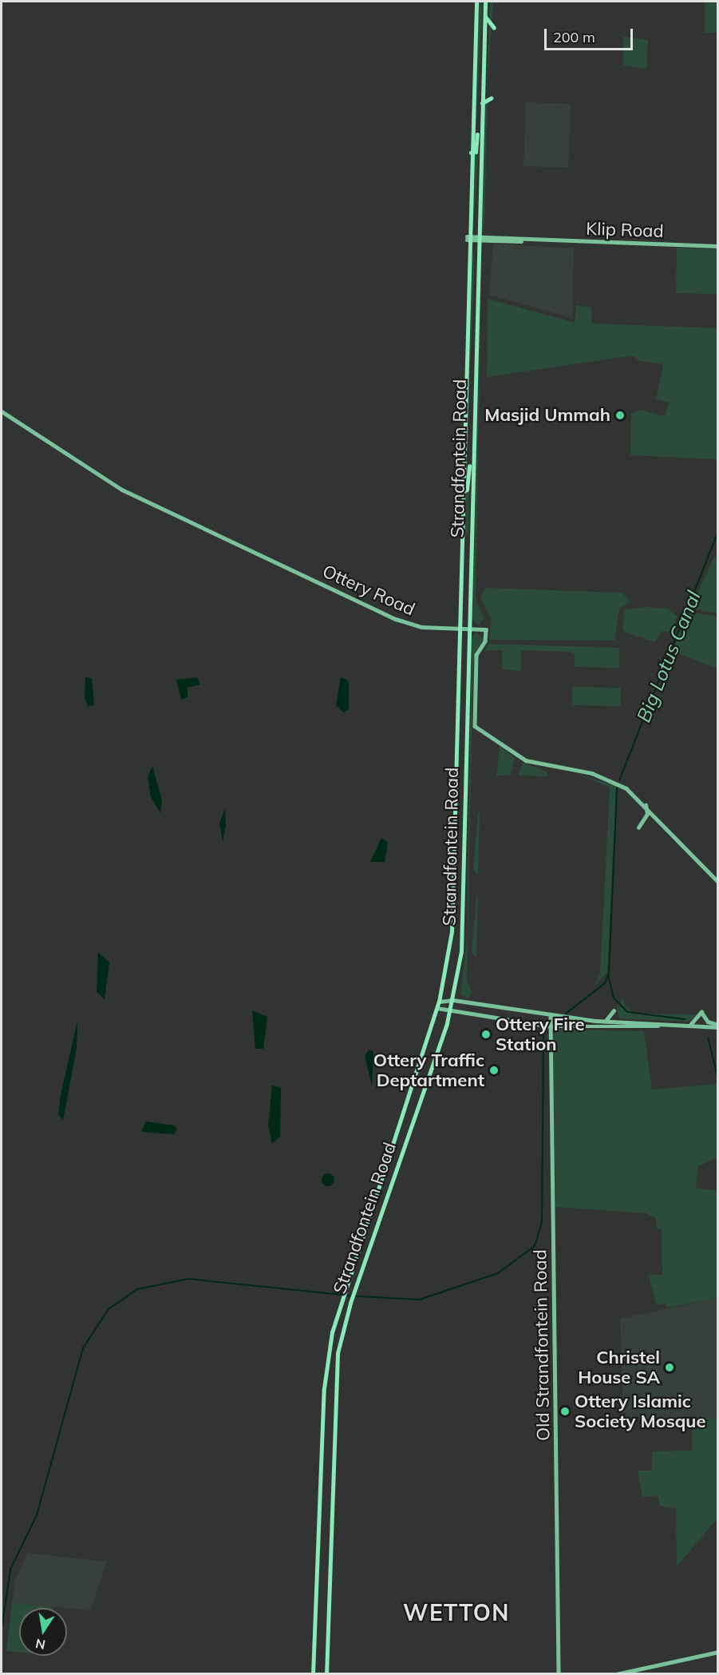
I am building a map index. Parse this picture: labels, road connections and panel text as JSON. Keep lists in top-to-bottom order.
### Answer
{
  "streets": {
    "main road": ["Strandfontein Road"],
    "street": ["Klip Road", "Ottery Road", "Old Strandfontein Road"]
  },
  "crossings": [
    ["Klip Road", "Strandfontein Road"],
    ["Strandfontein Road", "Ottery Road"]
  ],
  "districts": ["WETTON"],
  "water": ["Big Lotus Canal"],
  "places": [
    "Masjid Ummah",
    "Ottery Fire Station",
    "Ottery Traffic Deptartment",
    "Christel House SA",
    "Ottery Islamic Society Mosque"
  ],
  "scale_bar": "200 m",
  "north": "bottom"
}
